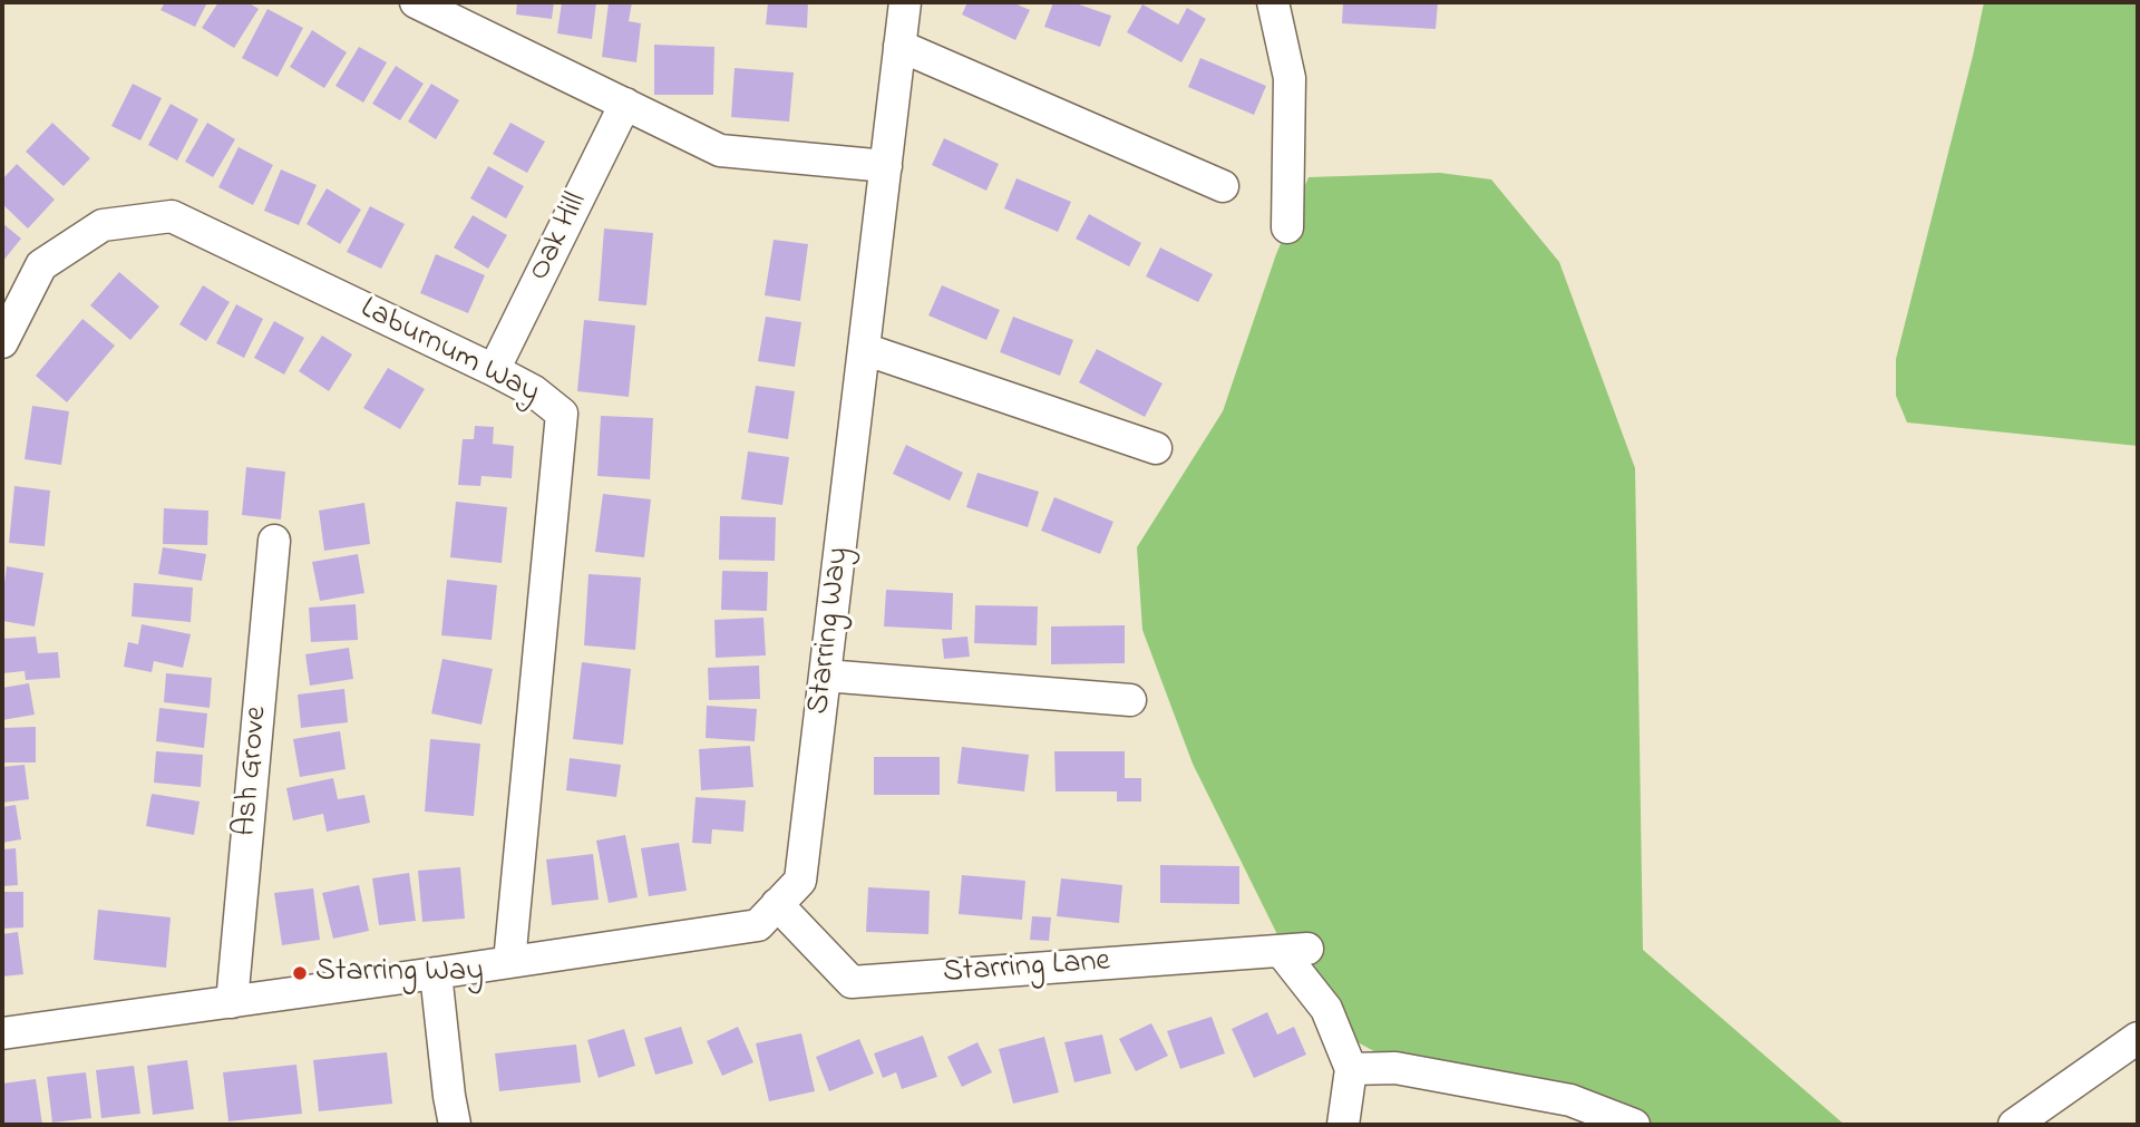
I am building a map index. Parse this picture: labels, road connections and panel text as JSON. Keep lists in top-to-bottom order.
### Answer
{
  "streets": {
    "street": [
      "Oak Hill",
      "Laburnum Way",
      "Starring Way",
      "Ash Grove",
      "Starring Lane"
    ]
  },
  "crossings": [
    ["Oak Hill", "Laburnum Way"],
    ["Laburnum Way", "Starring Way"],
    ["Starring Way", "Ash Grove"],
    ["Starring Way", "Starring Lane"]
  ],
  "places": ["Starring Way"]
}
